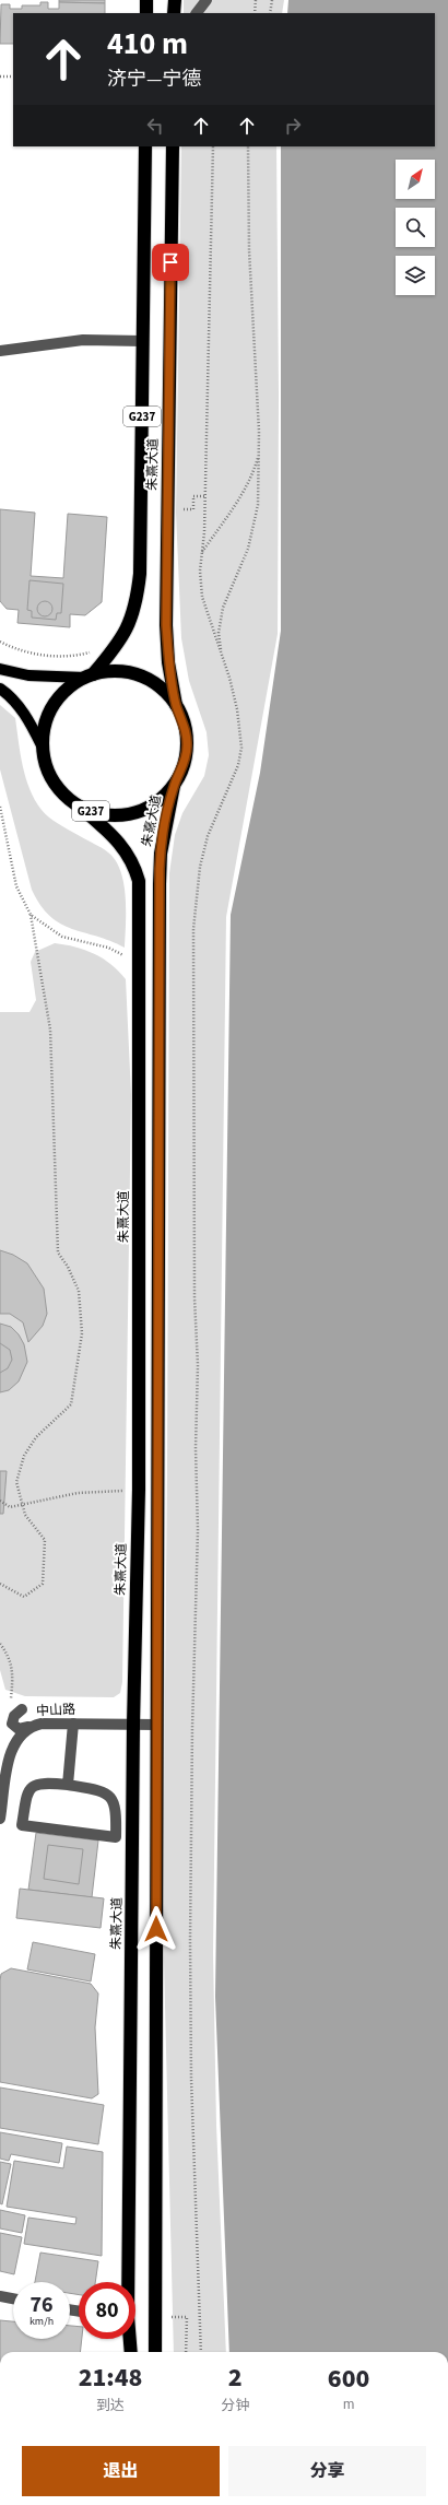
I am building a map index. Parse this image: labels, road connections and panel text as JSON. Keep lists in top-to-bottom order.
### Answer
{
  "streets": {
    "highway": ["G237", "朱熹大道"],
    "street": ["中山路"]
  },
  "crossings": [
    ["G237", "朱熹大道"],
    ["朱熹大道", "中山路"]
  ],
  "north": "top right",
  "page": {
    "turn": ["410 m", "济宁—宁德"],
    "speed": "76 km/h",
    "limit": "80",
    "eta": [
      "21:48",
      "到达",
      "2",
      "分钟",
      "600",
      "m"
    ],
    "buttons": ["退出", "分享"]
  }
}
